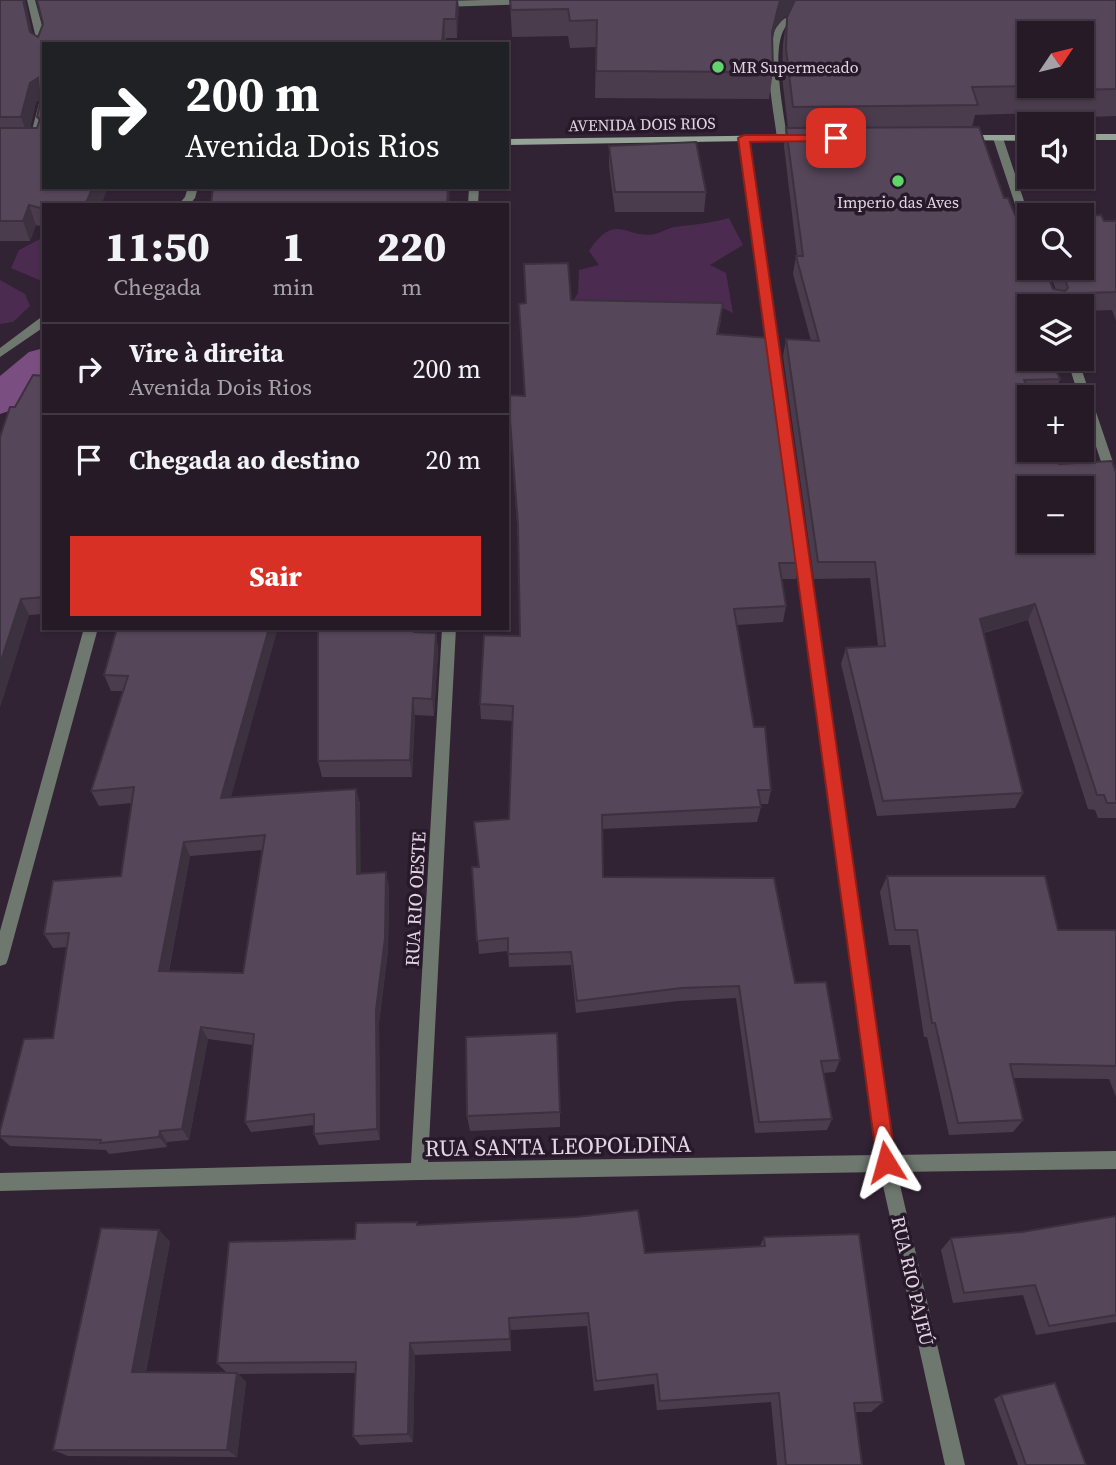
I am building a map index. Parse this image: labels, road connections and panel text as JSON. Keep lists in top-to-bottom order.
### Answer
{
  "streets": {
    "main road": ["AVENIDA DOIS RIOS"],
    "street": ["RUA RIO OESTE", "RUA SANTA LEOPOLDINA", "RUA RIO PAJEÚ"]
  },
  "crossings": [
    ["AVENIDA DOIS RIOS", "RUA RIO PAJEÚ"],
    ["RUA RIO OESTE", "RUA SANTA LEOPOLDINA"],
    ["RUA SANTA LEOPOLDINA", "RUA RIO PAJEÚ"]
  ],
  "places": ["MR Supermecado", "Imperio das Aves"],
  "north": "top right",
  "page": {
    "map_buttons": ["+", "−"],
    "turn": ["200 m", "Avenida Dois Rios"],
    "eta": [
      "11:50",
      "Chegada",
      "1",
      "min",
      "220",
      "m"
    ],
    "list": [
      {
        "name": "Vire à direita",
        "note": "Avenida Dois Rios",
        "value": "200 m"
      },
      {
        "name": "Chegada ao destino",
        "value": "20 m"
      }
    ],
    "buttons": "Sair"
  }
}
